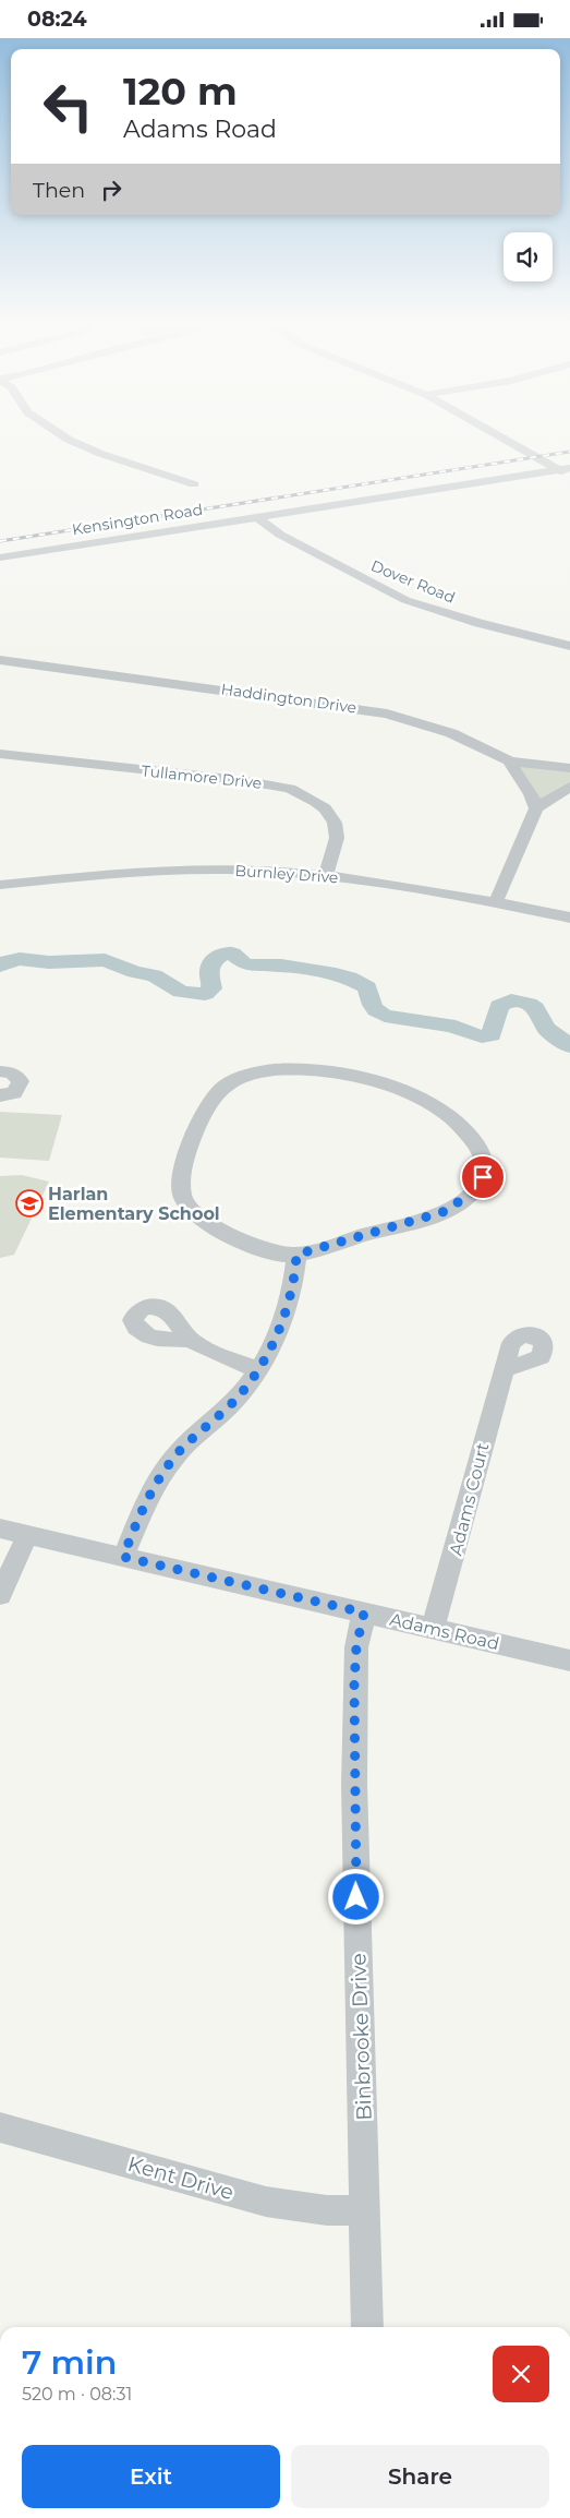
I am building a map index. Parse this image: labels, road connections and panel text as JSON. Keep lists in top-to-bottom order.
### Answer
{
  "streets": {
    "street": [
      "Kensington Road",
      "Dover Road",
      "Haddington Drive",
      "Tullamore Drive",
      "Burnley Drive",
      "Adams Court",
      "Adams Road",
      "Binbrooke Drive",
      "Kent Drive"
    ]
  },
  "crossings": [
    ["Kensington Road", "Dover Road"],
    ["Tullamore Drive", "Burnley Drive"],
    ["Adams Court", "Adams Road"],
    ["Adams Road", "Binbrooke Drive"],
    ["Binbrooke Drive", "Kent Drive"]
  ],
  "places": {
    "school or university": ["Harlan Elementary School"]
  },
  "page": {
    "status": "08:24",
    "turn": ["120 m", "Adams Road"],
    "then": "Then",
    "heading": ["7 min", "520 m · 08:31"],
    "buttons": ["Exit", "Share"]
  }
}
